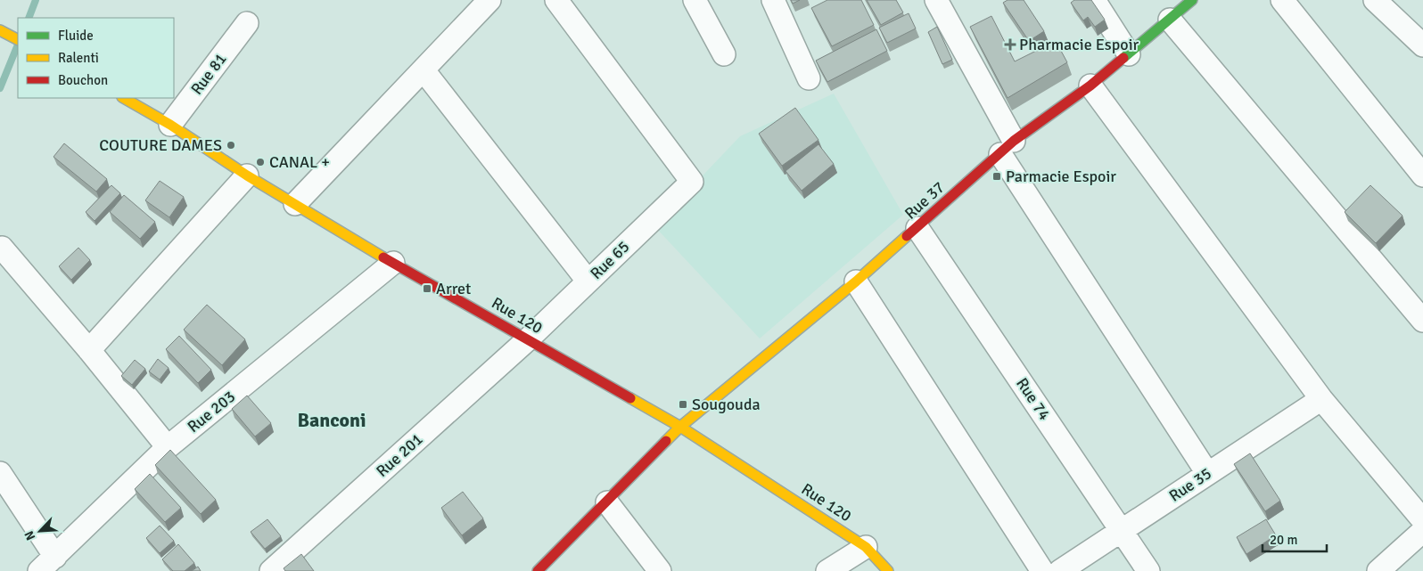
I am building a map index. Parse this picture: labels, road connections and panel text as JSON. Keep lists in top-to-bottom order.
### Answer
{
  "streets": {
    "main road": ["Rue 37", "Rue 120"],
    "street": [
      "Rue 81",
      "Rue 65",
      "Rue 74",
      "Rue 203",
      "Rue 201",
      "Rue 35"
    ]
  },
  "crossings": [
    ["Rue 81", "Rue 120"],
    ["Rue 37", "Rue 120"],
    ["Rue 37", "Rue 74"],
    ["Rue 65", "Rue 120"],
    ["Rue 65", "Rue 201"],
    ["Rue 120", "Rue 203"],
    ["Rue 120", "Rue 201"],
    ["Rue 74", "Rue 35"]
  ],
  "districts": ["Banconi"],
  "places": {
    "health": ["Pharmacie Espoir"],
    "other": ["COUTURE DAMES", "CANAL +"],
    "transit": ["Parmacie Espoir", "Arret", "Sougouda"]
  },
  "legend": ["Fluide", "Ralenti", "Bouchon"],
  "scale_bar": "20 m",
  "north": "bottom left"
}
